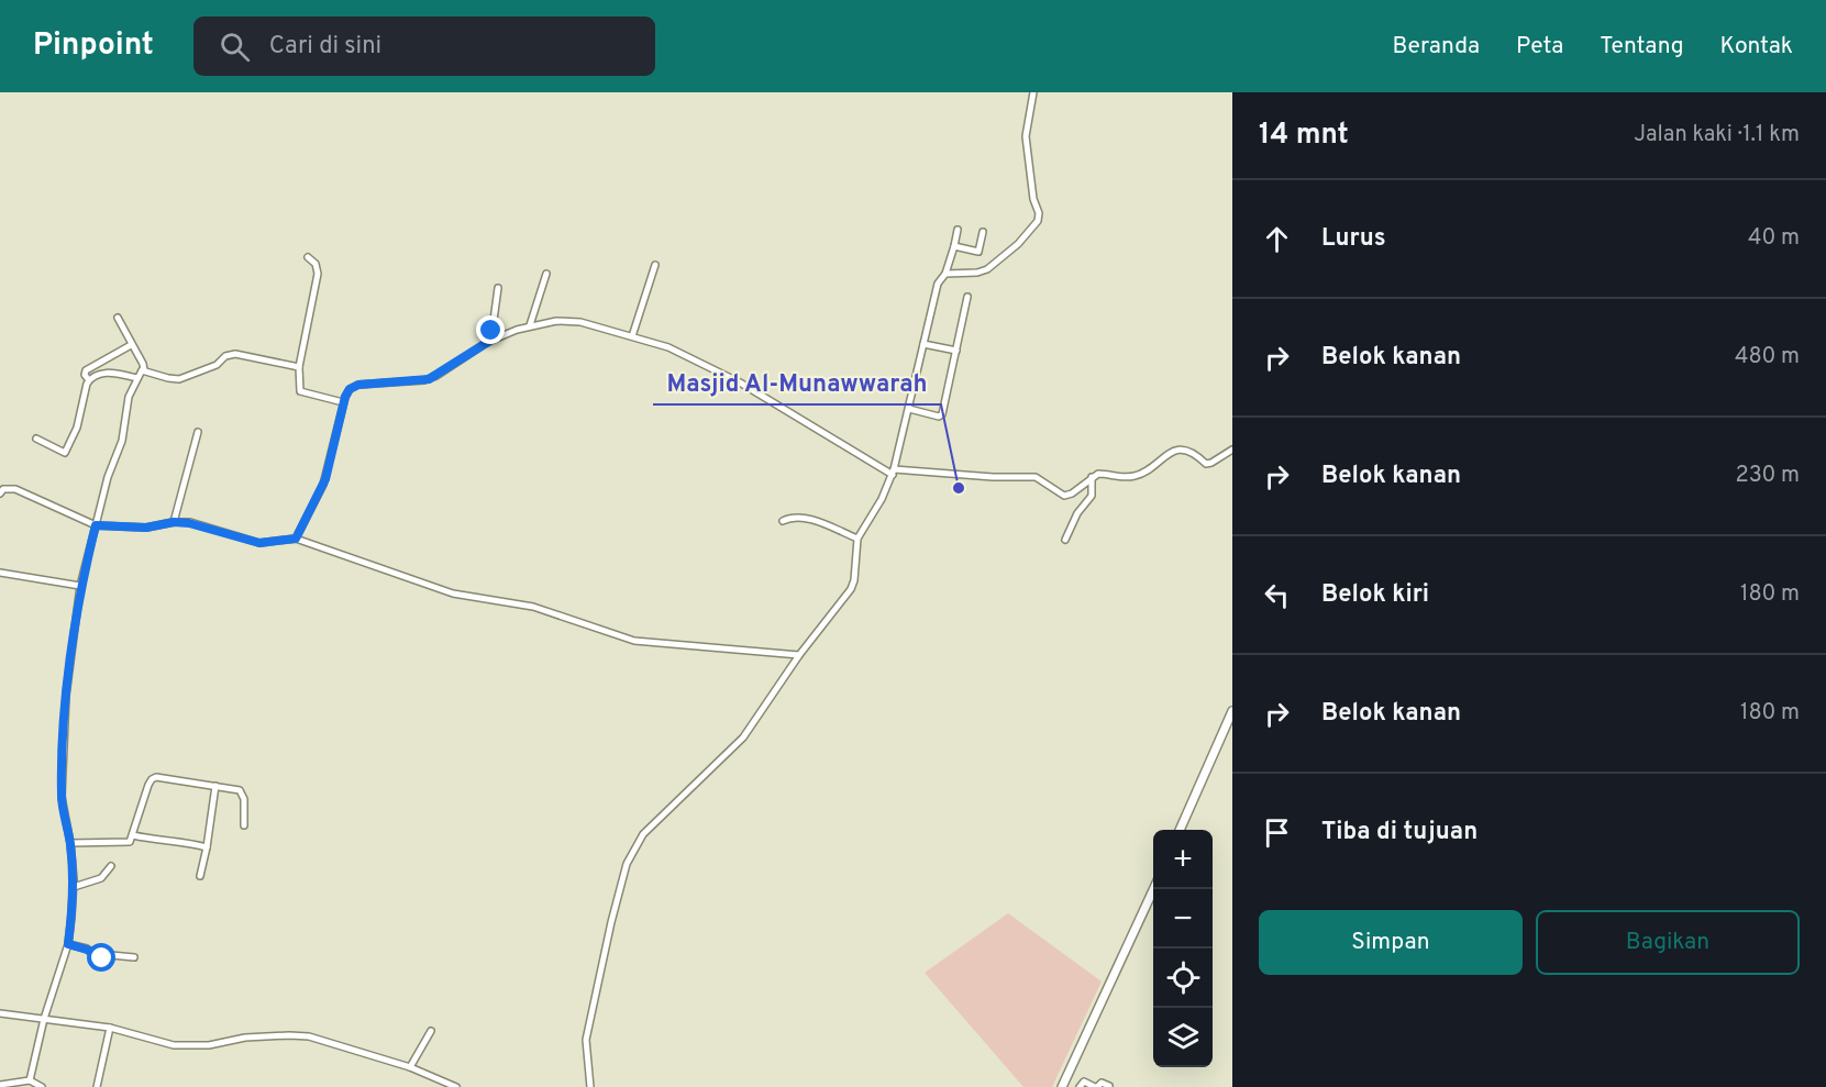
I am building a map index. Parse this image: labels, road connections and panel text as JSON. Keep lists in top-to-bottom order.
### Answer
{
  "places": ["Masjid Al-Munawwarah"],
  "page": {
    "header": "Pinpoint",
    "search": "Cari di sini",
    "nav": [
      "Beranda",
      "Peta",
      "Tentang",
      "Kontak"
    ],
    "heading": ["14 mnt", "Jalan kaki · 1.1 km"],
    "list": [
      ["Lurus", "40 m"],
      ["Belok kanan", "480 m"],
      ["Belok kanan", "230 m"],
      ["Belok kiri", "180 m"],
      ["Belok kanan", "180 m"],
      "Tiba di tujuan"
    ],
    "map_buttons": ["+", "−"],
    "buttons": ["Simpan", "Bagikan"]
  }
}
